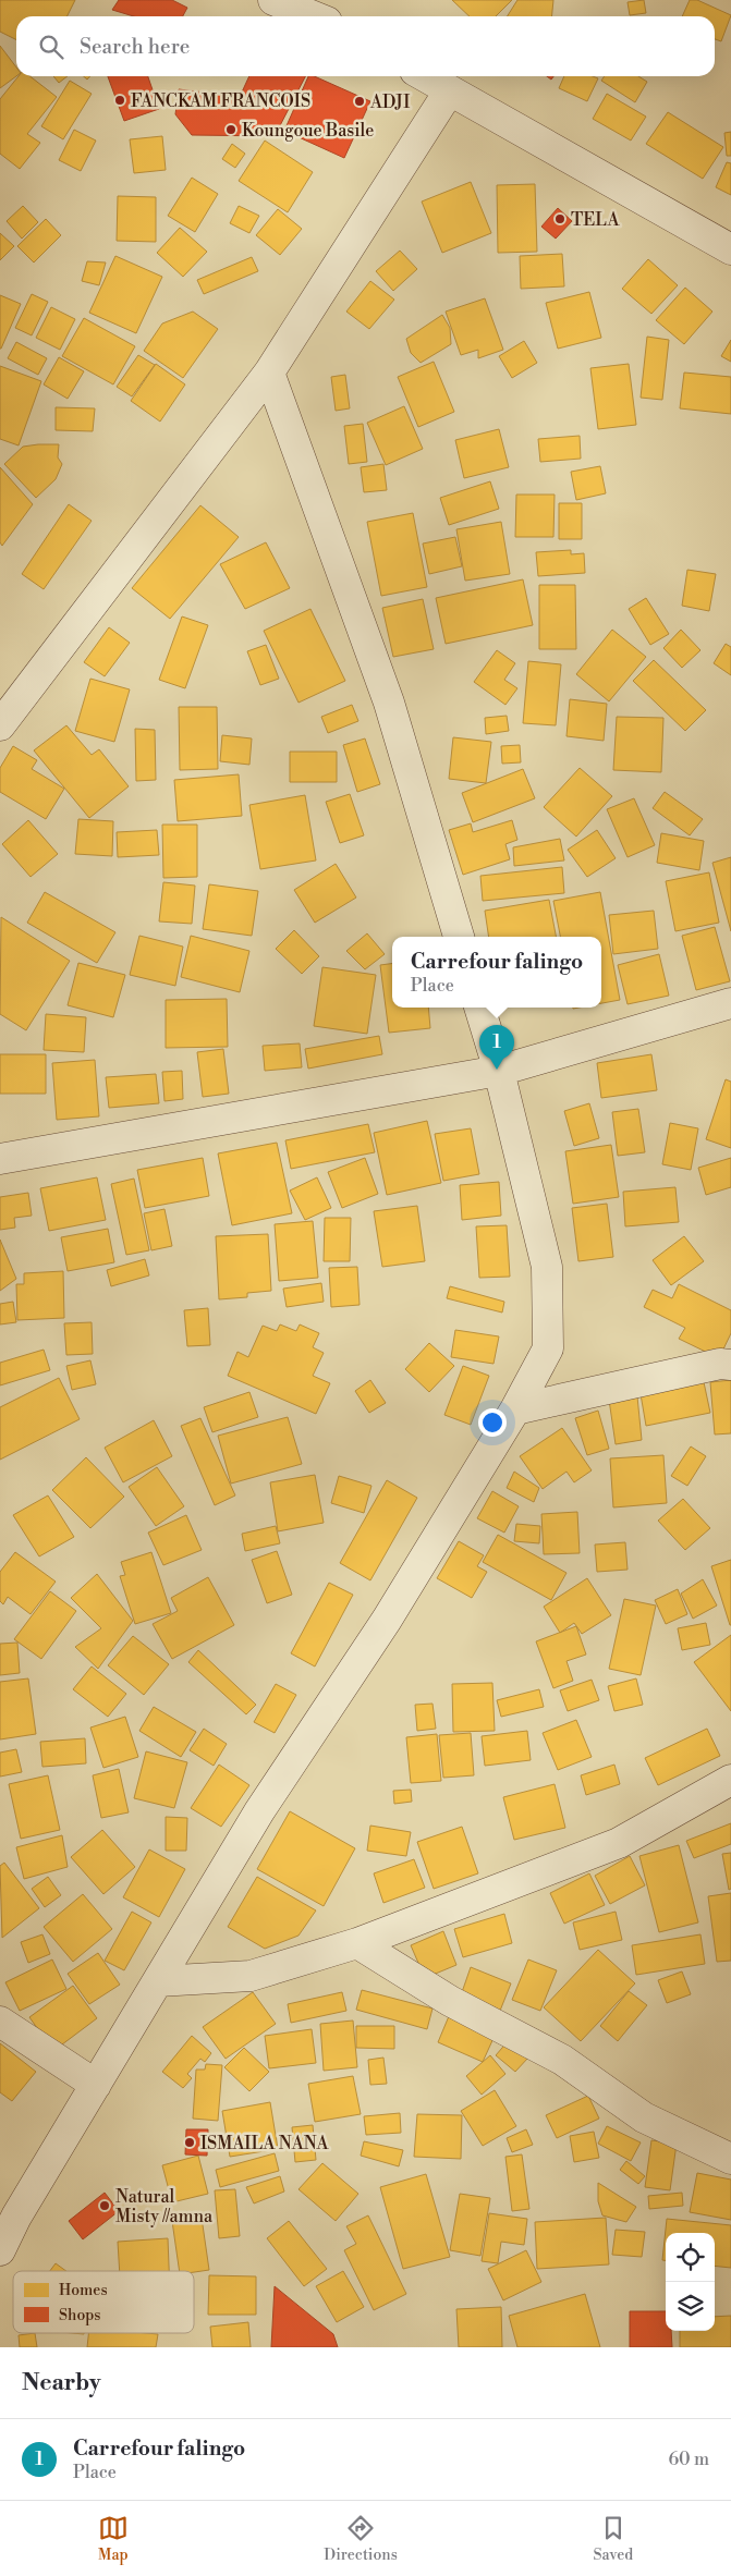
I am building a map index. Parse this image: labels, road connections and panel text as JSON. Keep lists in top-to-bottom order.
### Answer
{
  "places": [
    "FANCKAM FRANCOIS",
    "ADJI",
    "Koungoue Basile",
    "TELA",
    "ISMAILA NANA",
    "Natural Misty //amna"
  ],
  "legend": ["Homes", "Shops"],
  "page": {
    "search": "Search here",
    "popup": ["Carrefour falingo", "Place"],
    "pins": "1",
    "heading": "Nearby",
    "list": [
      {
        "mark": "1",
        "name": "Carrefour falingo",
        "note": "Place",
        "value": "60 m"
      }
    ],
    "nav": ["Map", "Directions", "Saved"]
  }
}
